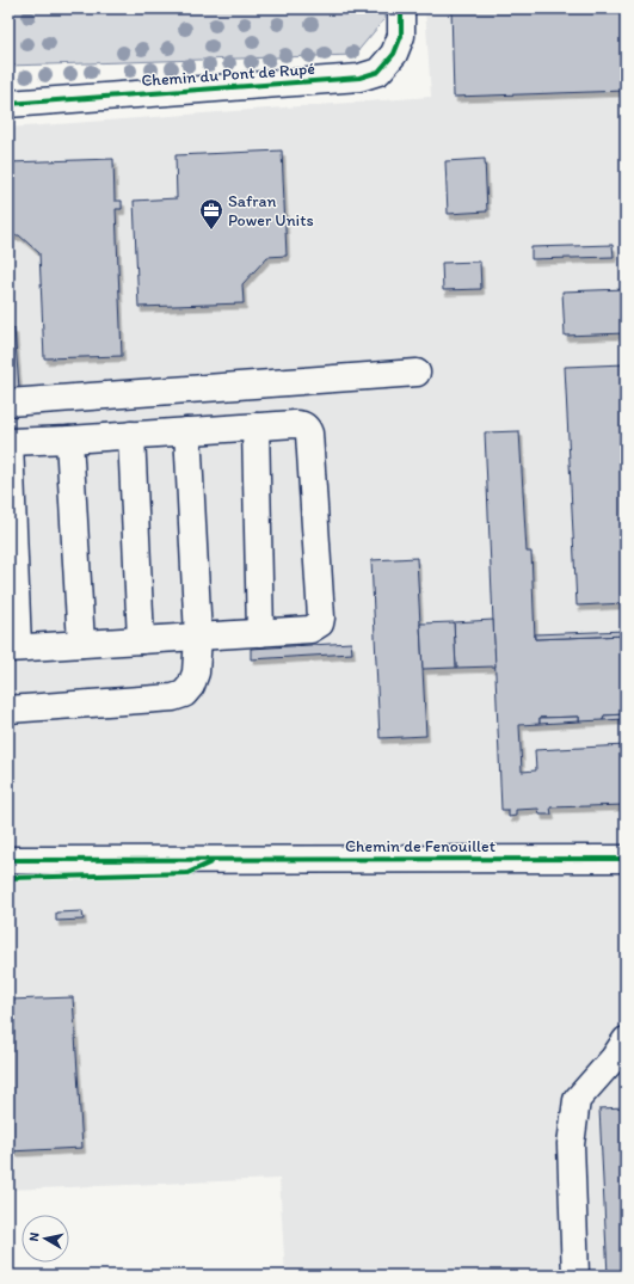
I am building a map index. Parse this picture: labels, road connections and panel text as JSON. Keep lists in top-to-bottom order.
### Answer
{
  "streets": {
    "street": ["Chemin du Pont de Rupé", "Chemin de Fenouillet"]
  },
  "places": {
    "office": ["Safran Power Units"]
  },
  "north": "left"
}
